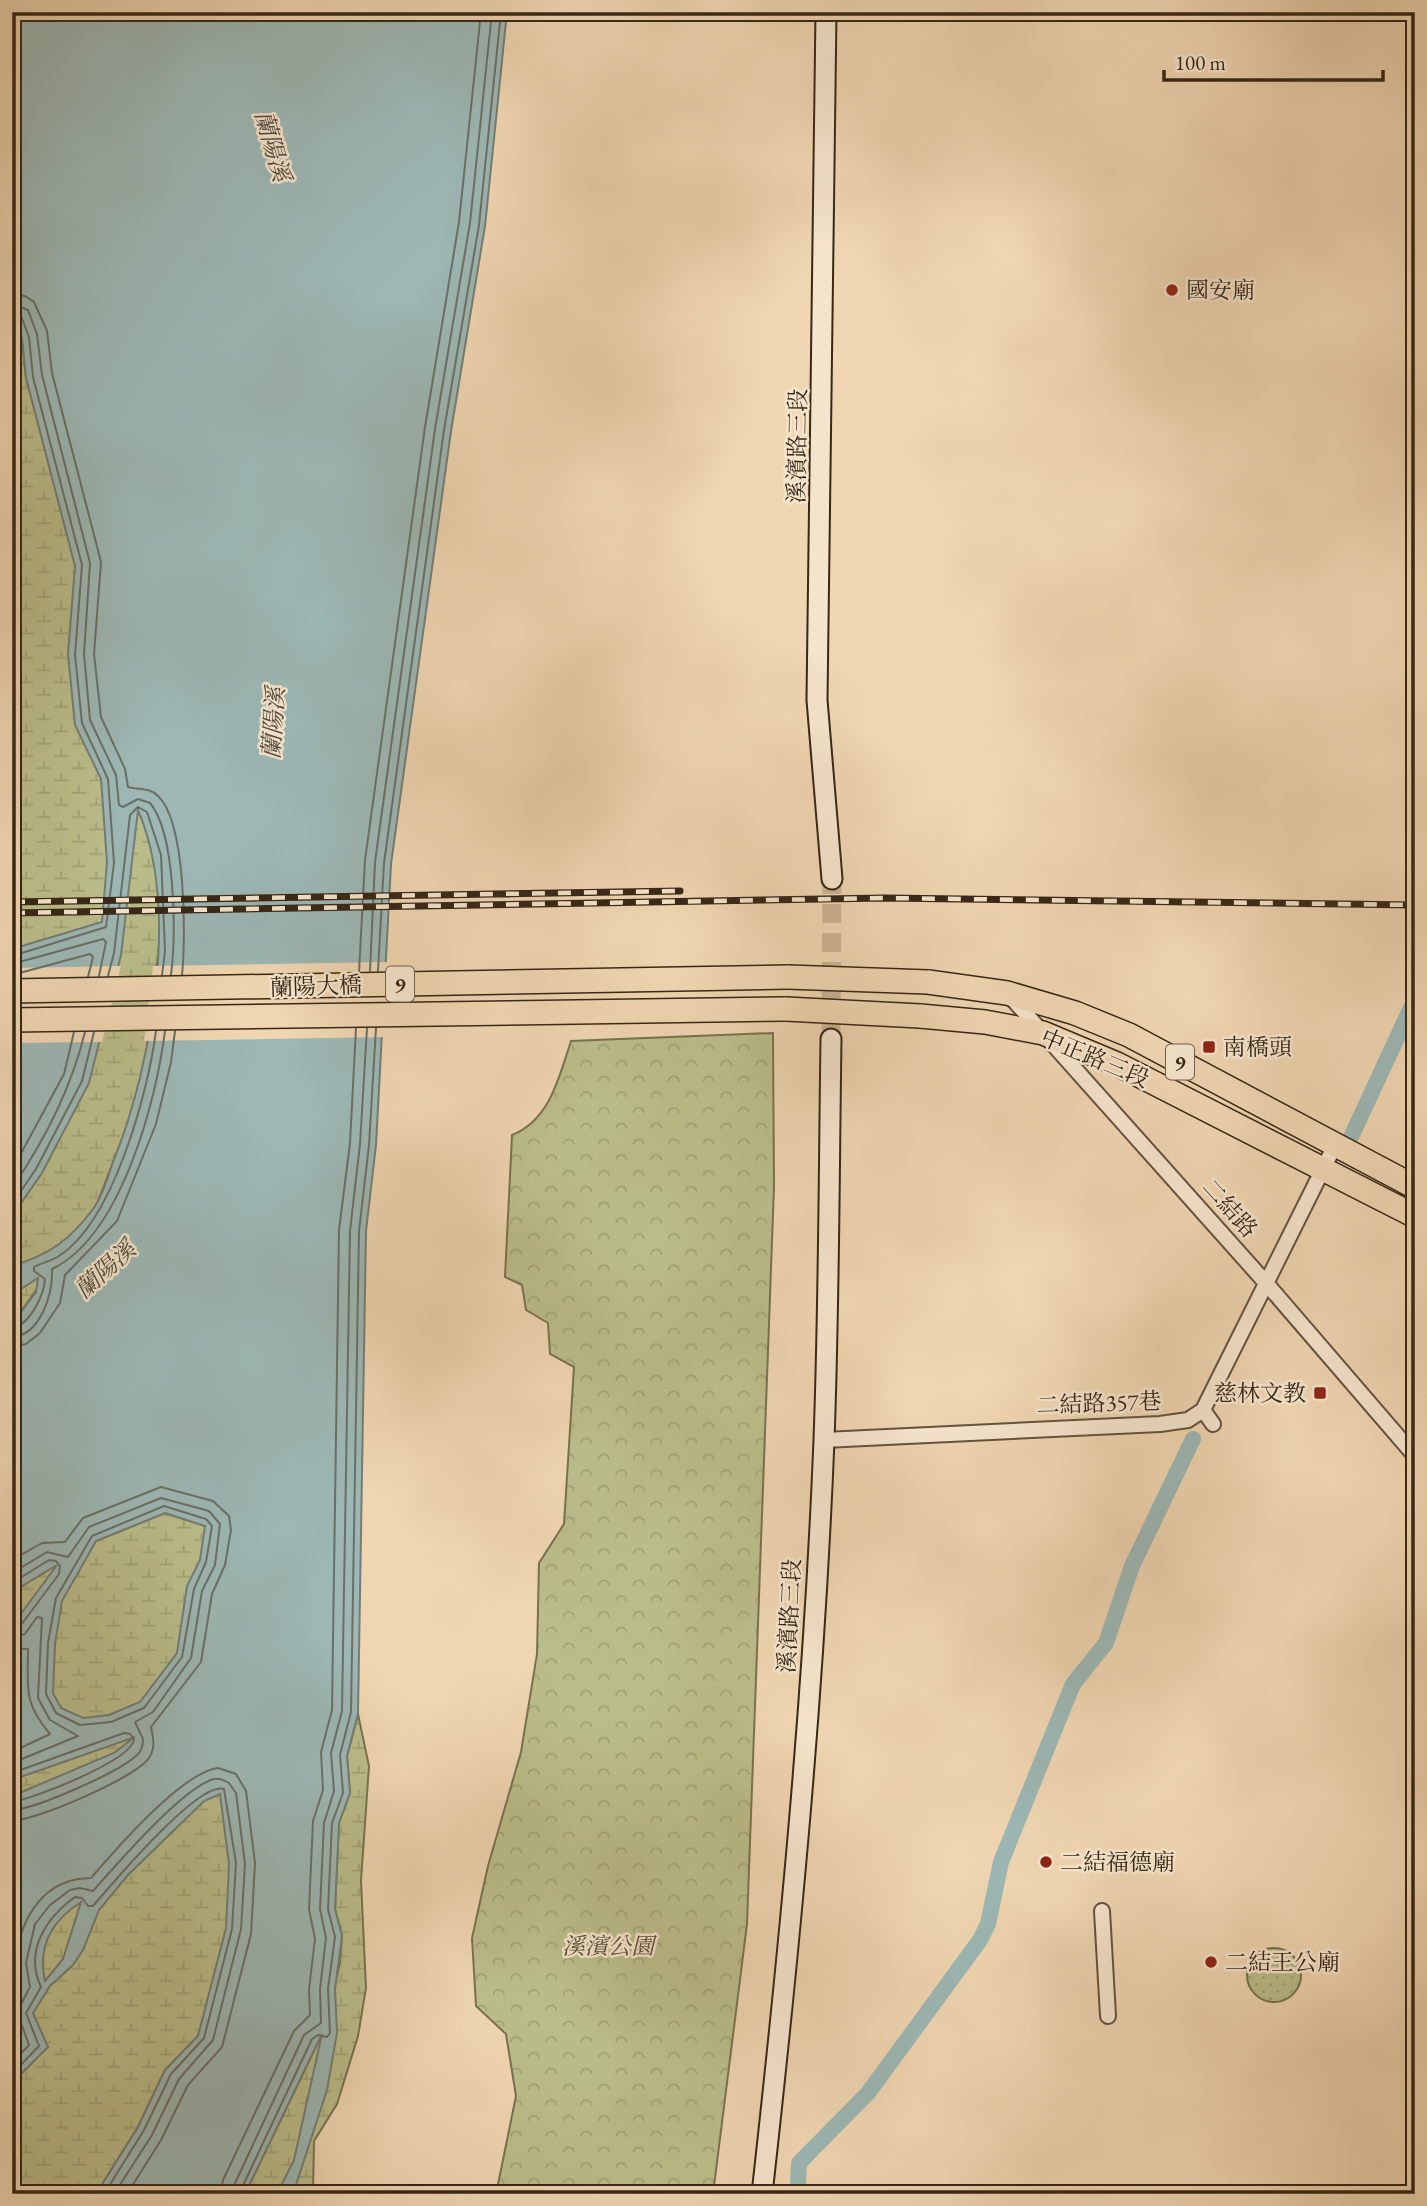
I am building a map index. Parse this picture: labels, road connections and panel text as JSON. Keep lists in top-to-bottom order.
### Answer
{
  "streets": {
    "main road": ["9", "蘭陽大橋", "中正路三段"],
    "street": ["溪濱路三段", "二結路", "二結路357巷"]
  },
  "crossings": [
    ["溪濱路三段", "二結路357巷"],
    ["蘭陽大橋", "中正路三段"],
    ["中正路三段", "二結路"]
  ],
  "water": ["蘭陽溪"],
  "parks": ["溪濱公園"],
  "places": {
    "other": ["國安廟", "二結福德廟", "二結王公廟"],
    "transit": ["南橋頭", "慈林文教"]
  },
  "scale_bar": "100 m"
}
